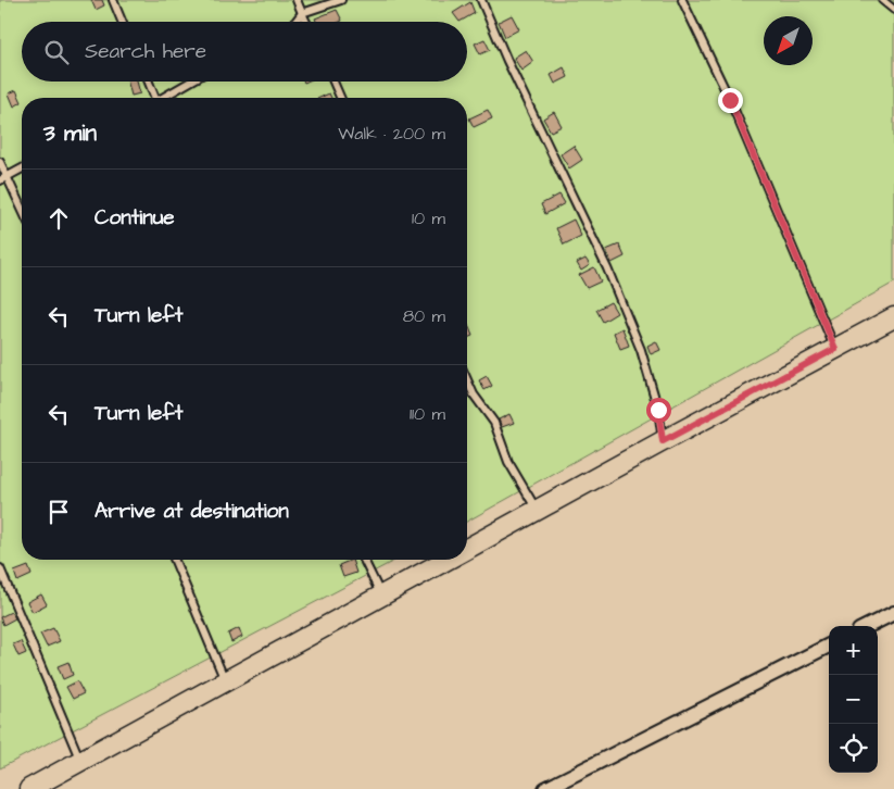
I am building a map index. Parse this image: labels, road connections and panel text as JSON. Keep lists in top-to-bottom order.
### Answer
{
  "north": "bottom left",
  "page": {
    "search": "Search here",
    "heading": ["3 min", "Walk · 200 m"],
    "list": [
      ["Continue", "10 m"],
      ["Turn left", "80 m"],
      ["Turn left", "110 m"],
      "Arrive at destination"
    ],
    "map_buttons": ["+", "−"]
  }
}
